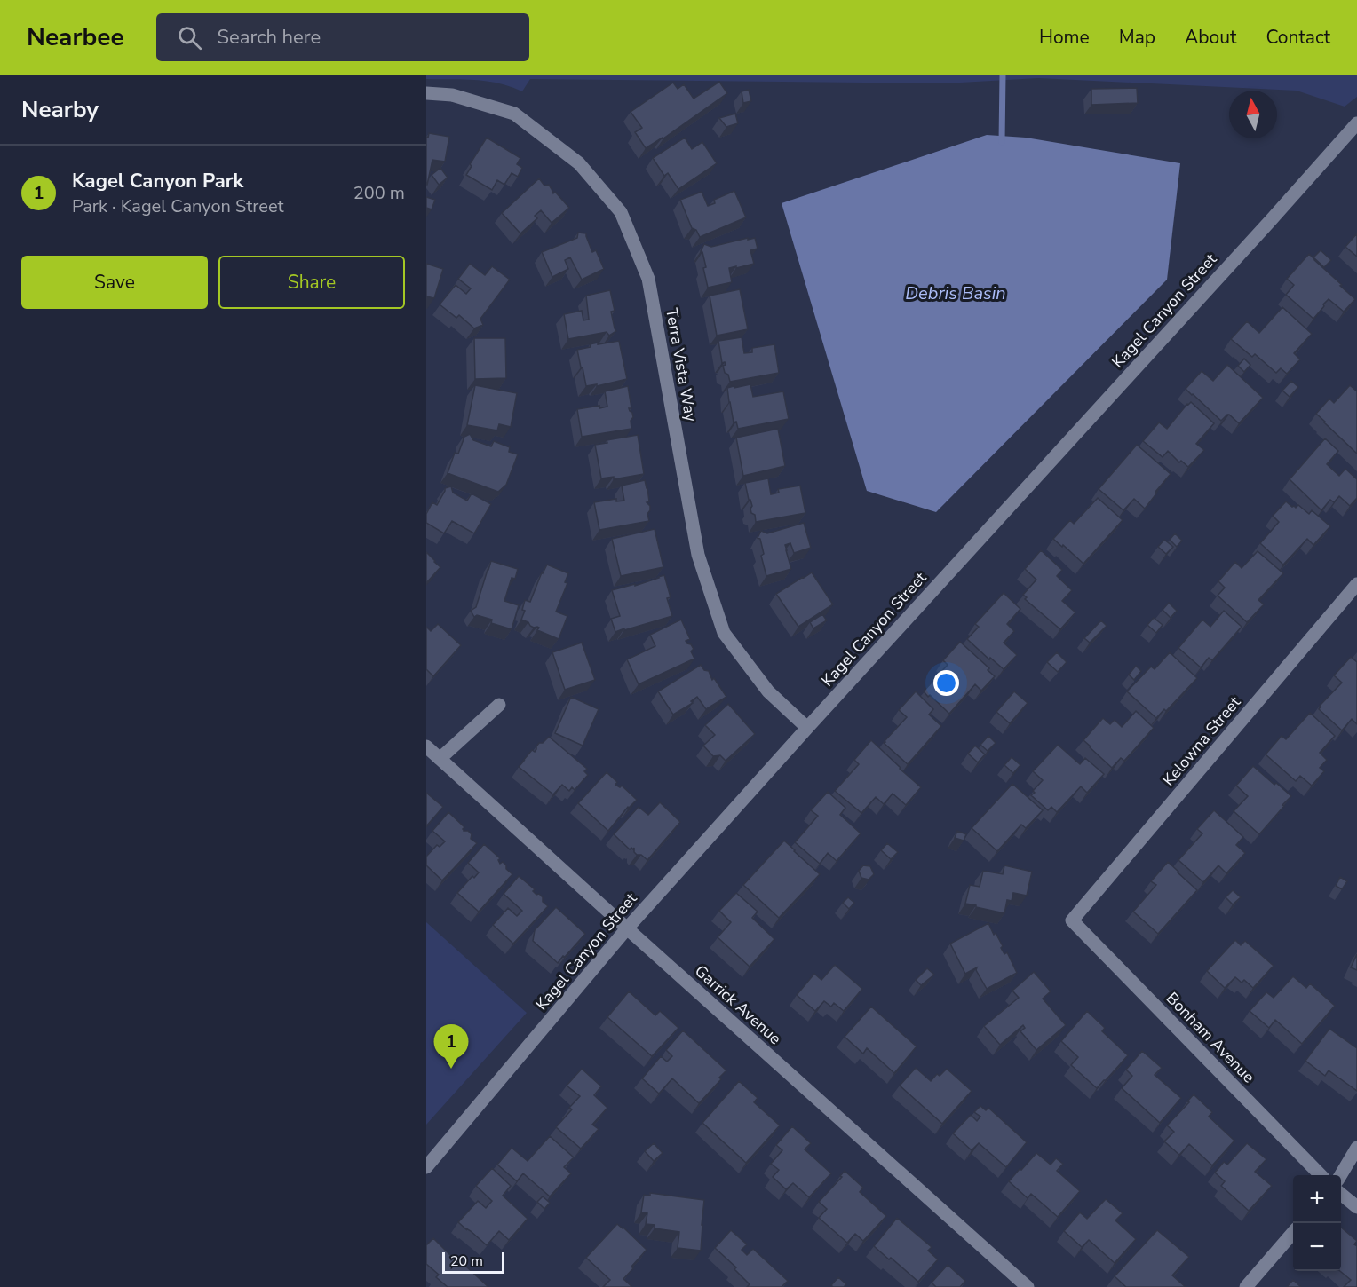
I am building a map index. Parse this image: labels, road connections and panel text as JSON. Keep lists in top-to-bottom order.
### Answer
{
  "streets": {
    "street": [
      "Kagel Canyon Street",
      "Terra Vista Way",
      "Kelowna Street",
      "Garrick Avenue",
      "Bonham Avenue"
    ]
  },
  "crossings": [
    ["Kagel Canyon Street", "Terra Vista Way"],
    ["Kagel Canyon Street", "Garrick Avenue"],
    ["Kelowna Street", "Bonham Avenue"]
  ],
  "water": ["Debris Basin"],
  "scale_bar": "20 m",
  "north": "top",
  "page": {
    "header": "Nearbee",
    "search": "Search here",
    "nav": [
      "Home",
      "Map",
      "About",
      "Contact"
    ],
    "heading": "Nearby",
    "list": [
      {
        "mark": "1",
        "name": "Kagel Canyon Park",
        "note": "Park · Kagel Canyon Street",
        "value": "200 m"
      }
    ],
    "buttons": ["Save", "Share"],
    "pins": "1",
    "map_buttons": ["+", "−"],
    "scale": "20 m"
  }
}
